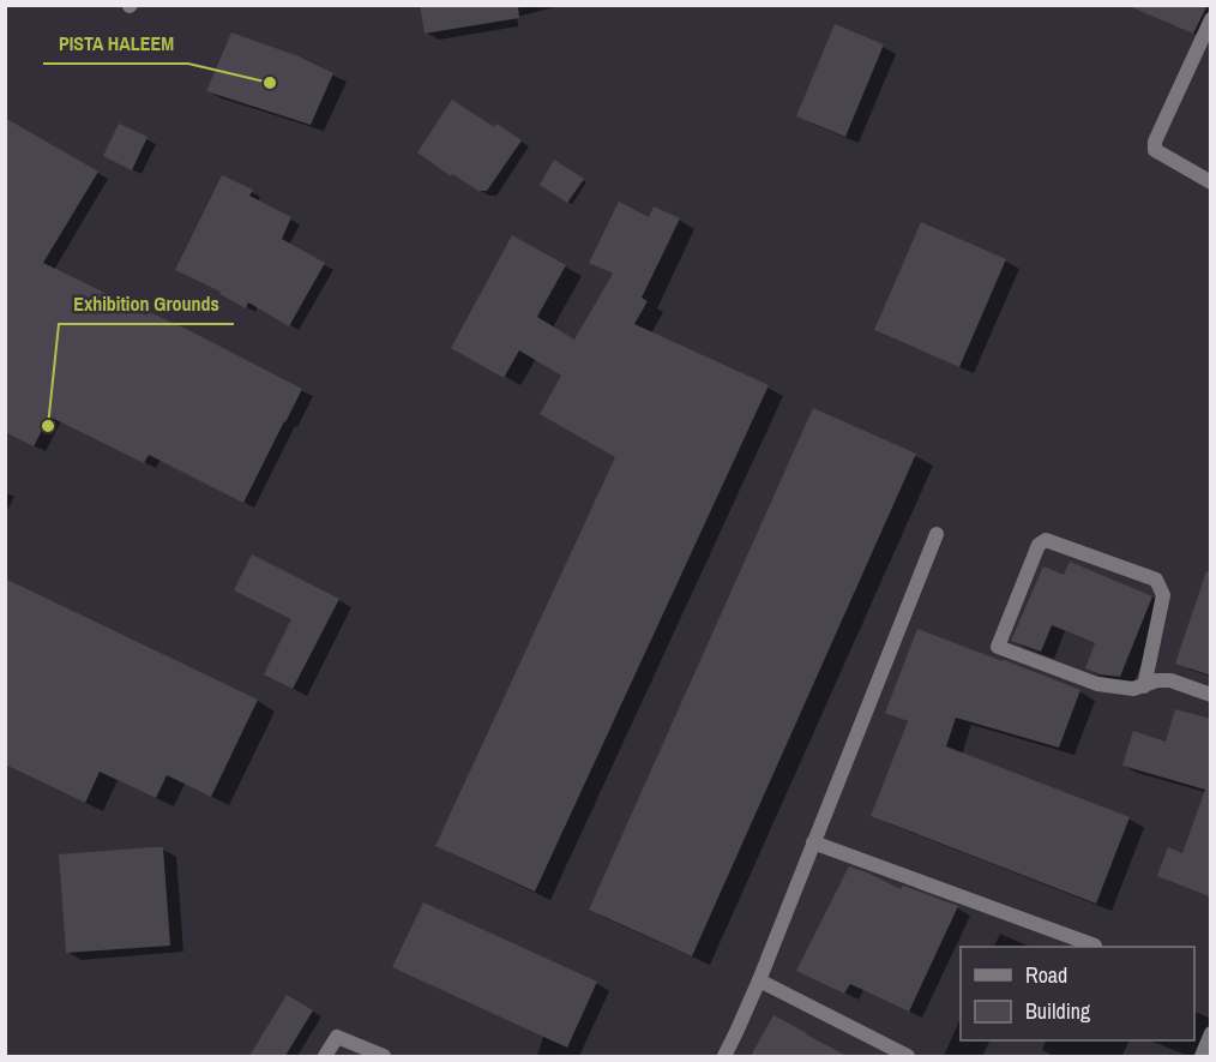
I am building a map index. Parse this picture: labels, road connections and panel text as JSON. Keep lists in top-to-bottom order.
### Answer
{
  "places": ["PISTA HALEEM", "Exhibition Grounds"],
  "legend": ["Road", "Building"]
}
